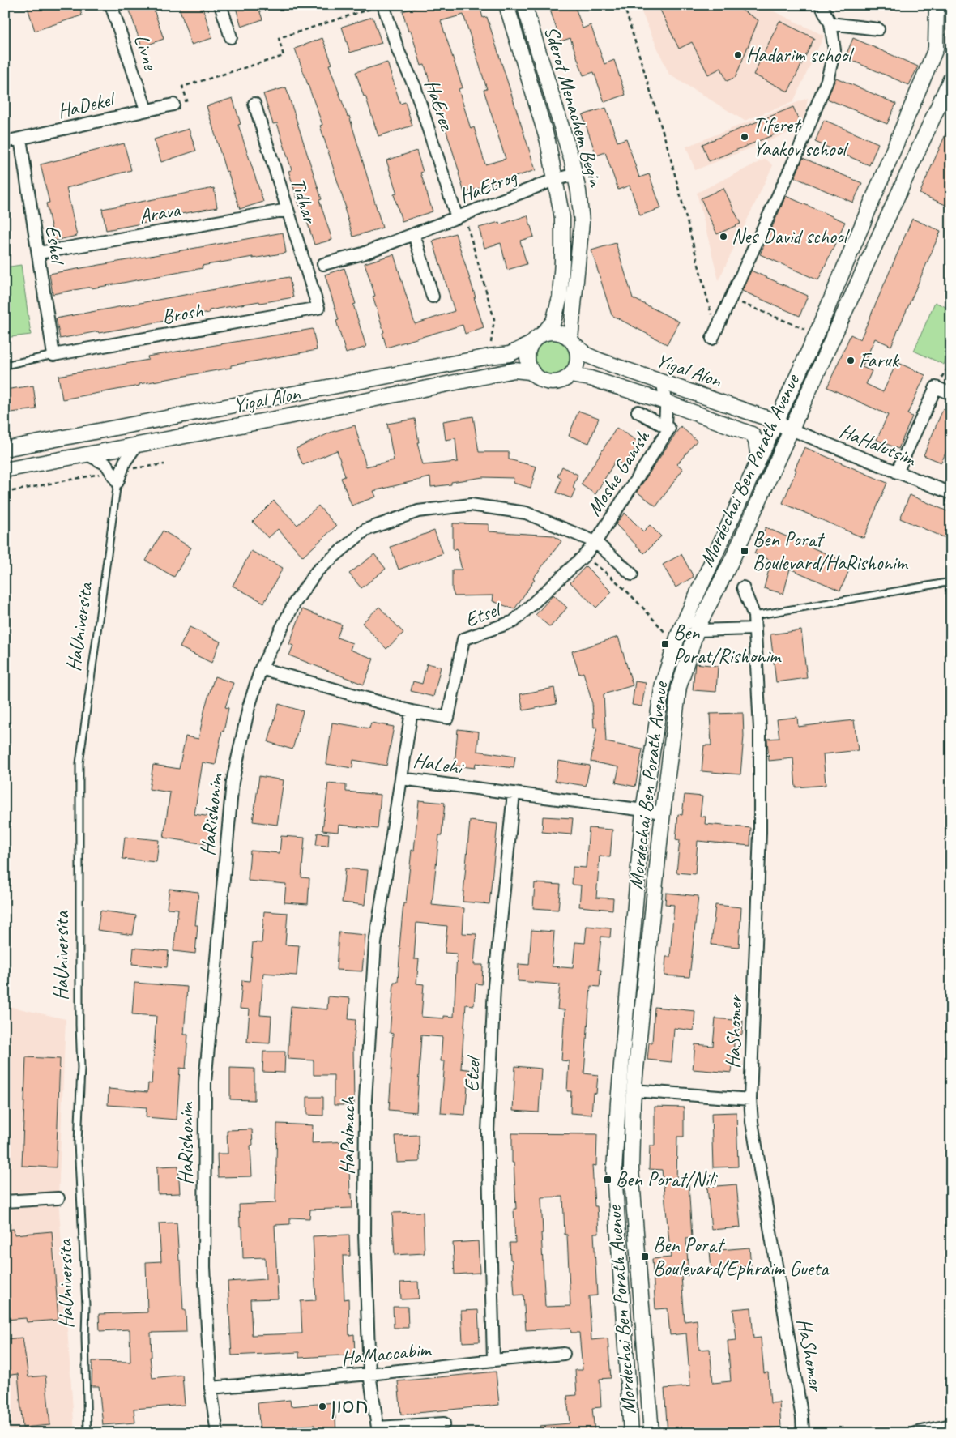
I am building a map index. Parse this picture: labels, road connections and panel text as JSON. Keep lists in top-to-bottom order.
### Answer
{
  "streets": {
    "street": [
      "Livne",
      "HaErez",
      "HaDekel",
      "Sderot Menachem Begin",
      "HaEtrog",
      "Tidhar",
      "Arava",
      "Eshel",
      "Brosh",
      "Yigal Alon",
      "HaHalutsim",
      "Mordechai Ben Porath Avenue",
      "Moshe Ganish",
      "Etsel",
      "HaUniversita",
      "HaLehi",
      "HaRishonim",
      "HaShomer",
      "Etzel",
      "HaPalmach",
      "HaMaccabim"
    ]
  },
  "crossings": [
    ["Livne", "HaDekel"],
    ["HaErez", "HaEtrog"],
    ["HaDekel", "Eshel"],
    ["Sderot Menachem Begin", "HaEtrog"],
    ["Sderot Menachem Begin", "Yigal Alon"],
    ["Tidhar", "Arava"],
    ["Tidhar", "Brosh"],
    ["Arava", "Eshel"],
    ["Eshel", "Brosh"],
    ["Yigal Alon", "HaHalutsim"],
    ["Yigal Alon", "Mordechai Ben Porath Avenue"],
    ["Yigal Alon", "Moshe Ganish"],
    ["Yigal Alon", "HaUniversita"],
    ["HaHalutsim", "Mordechai Ben Porath Avenue"],
    ["Mordechai Ben Porath Avenue", "HaLehi"],
    ["Moshe Ganish", "Etsel"],
    ["Moshe Ganish", "HaRishonim"],
    ["Etsel", "HaLehi"],
    ["Etsel", "HaRishonim"],
    ["HaLehi", "Etzel"],
    ["HaLehi", "HaPalmach"],
    ["HaRishonim", "HaMaccabim"],
    ["Etzel", "HaMaccabim"],
    ["HaPalmach", "HaMaccabim"]
  ],
  "places": {
    "other": [
      "Hadarim school",
      "Tiferet Yaakov school",
      "Nes David school",
      "Faruk",
      "חסון"
    ],
    "transit": [
      "Ben Porat Boulevard/HaRishonim",
      "Ben Porat/Rishonim",
      "Ben Porat/Nili",
      "Ben Porat Boulevard/Ephraim Gueta"
    ]
  }
}
